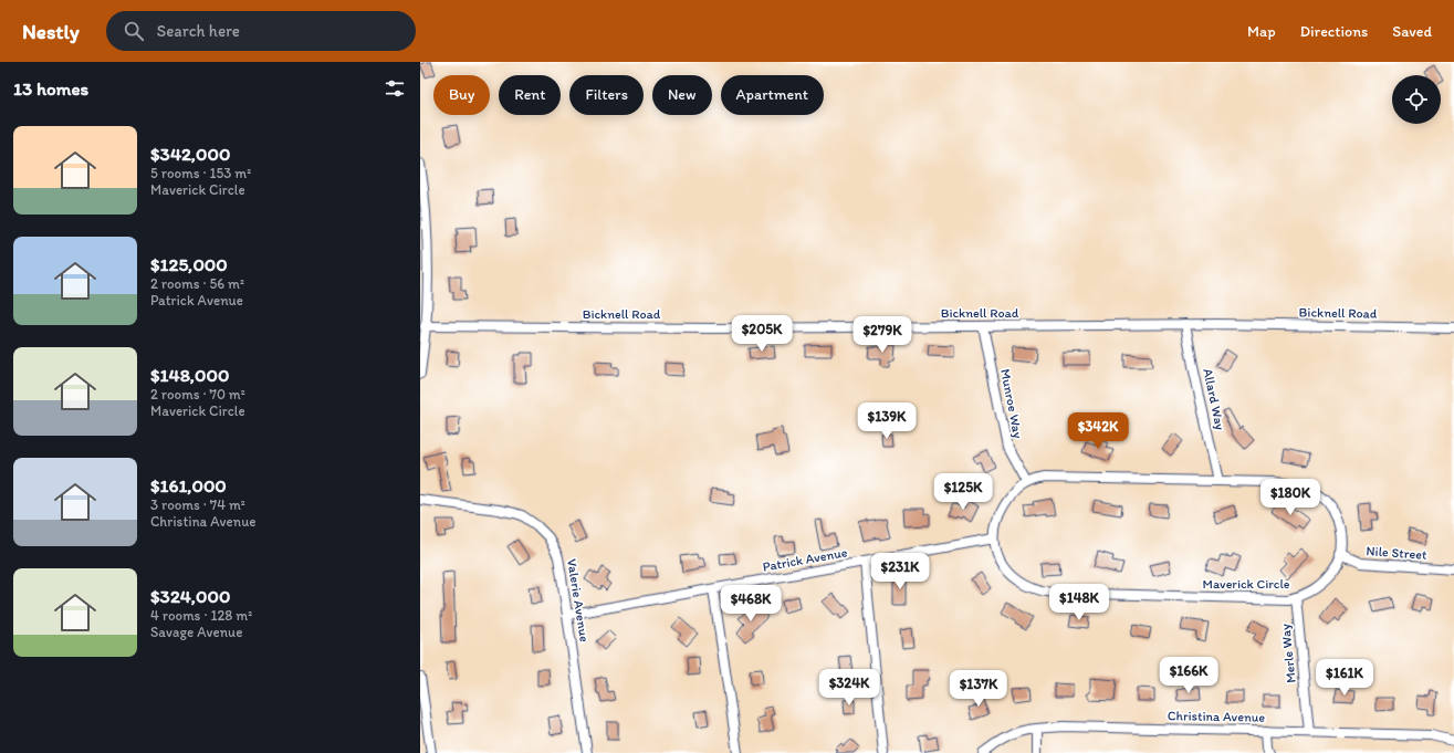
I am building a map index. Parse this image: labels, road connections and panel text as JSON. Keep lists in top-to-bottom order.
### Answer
{
  "streets": {
    "street": [
      "Bicknell Road",
      "Allard Way",
      "Munroe Way",
      "Nile Street",
      "Patrick Avenue",
      "Maverick Circle",
      "Valerie Avenue",
      "Merle Way",
      "Christina Avenue"
    ]
  },
  "crossings": [
    ["Bicknell Road", "Allard Way"],
    ["Bicknell Road", "Munroe Way"],
    ["Allard Way", "Maverick Circle"],
    ["Munroe Way", "Maverick Circle"],
    ["Nile Street", "Maverick Circle"],
    ["Patrick Avenue", "Maverick Circle"],
    ["Patrick Avenue", "Valerie Avenue"],
    ["Maverick Circle", "Merle Way"],
    ["Merle Way", "Christina Avenue"]
  ],
  "page": {
    "header": "Nestly",
    "search": "Search here",
    "nav": ["Map", "Directions", "Saved"],
    "heading": "13 homes",
    "chip": [
      "Buy",
      "Rent",
      "Filters",
      "New",
      "Apartment"
    ],
    "list": [
      {
        "name": "$342,000",
        "note": "5 rooms · 153 m² · Maverick Circle"
      },
      {
        "name": "$125,000",
        "note": "2 rooms · 56 m² · Patrick Avenue"
      },
      {
        "name": "$148,000",
        "note": "2 rooms · 70 m² · Maverick Circle"
      },
      {
        "name": "$161,000",
        "note": "3 rooms · 74 m² · Christina Avenue"
      },
      {
        "name": "$324,000",
        "note": "4 rooms · 128 m² · Savage Avenue"
      }
    ],
    "price": [
      "$205K",
      "$279K",
      "$139K",
      "$342K",
      "$125K",
      "$180K",
      "$231K",
      "$148K",
      "$468K",
      "$166K",
      "$161K",
      "$324K",
      "$137K"
    ]
  }
}
